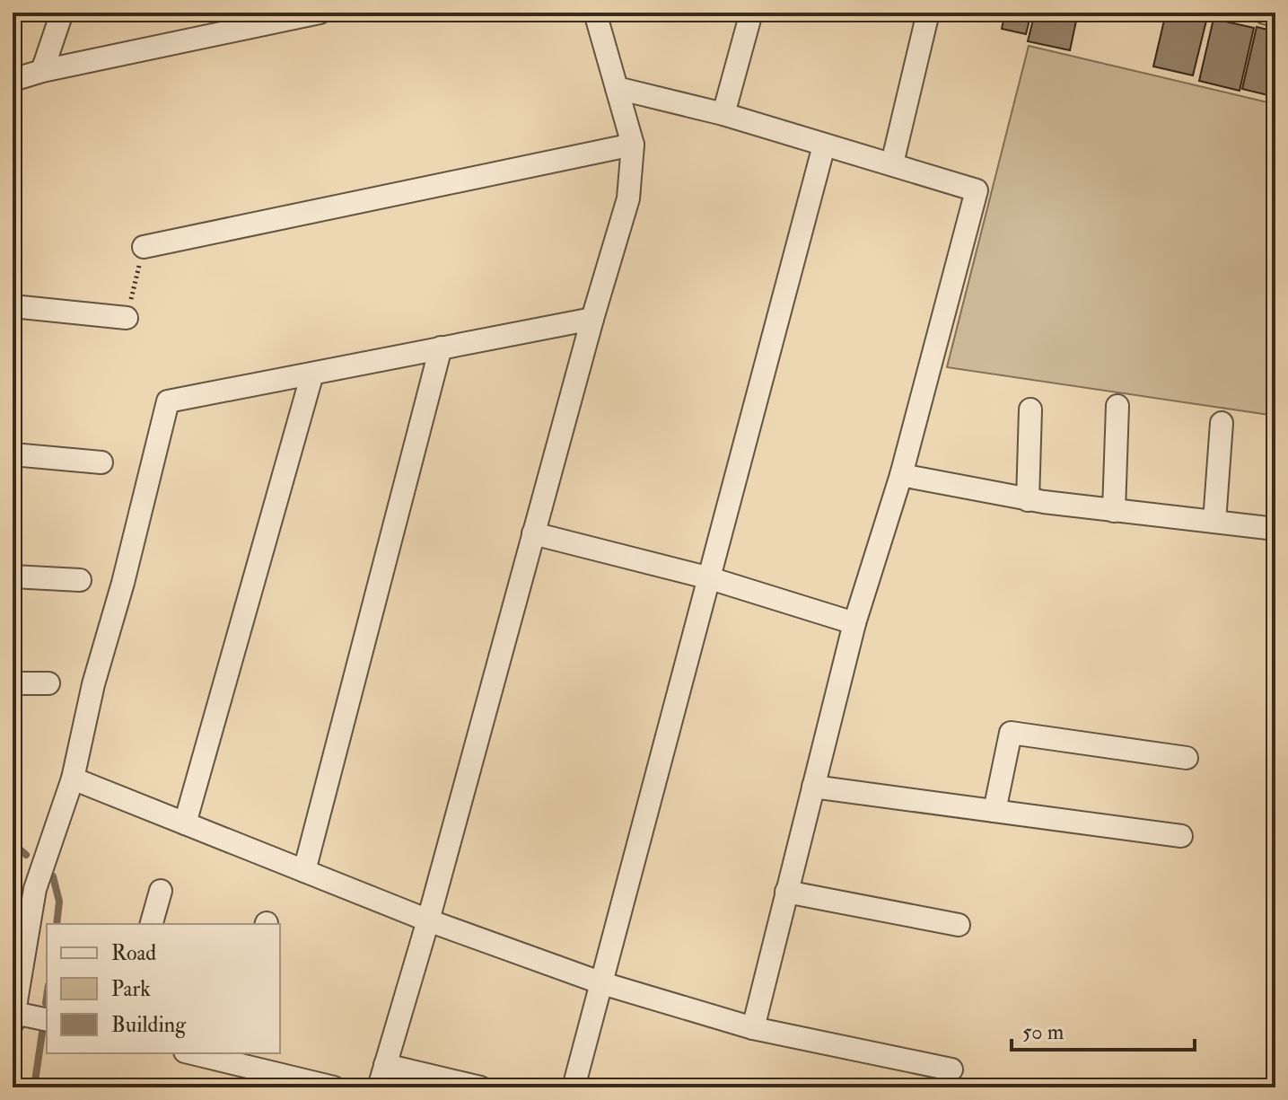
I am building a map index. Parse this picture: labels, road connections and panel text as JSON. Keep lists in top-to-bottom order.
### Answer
{
  "legend": ["Road", "Park", "Building"],
  "scale_bar": "50 m"
}
